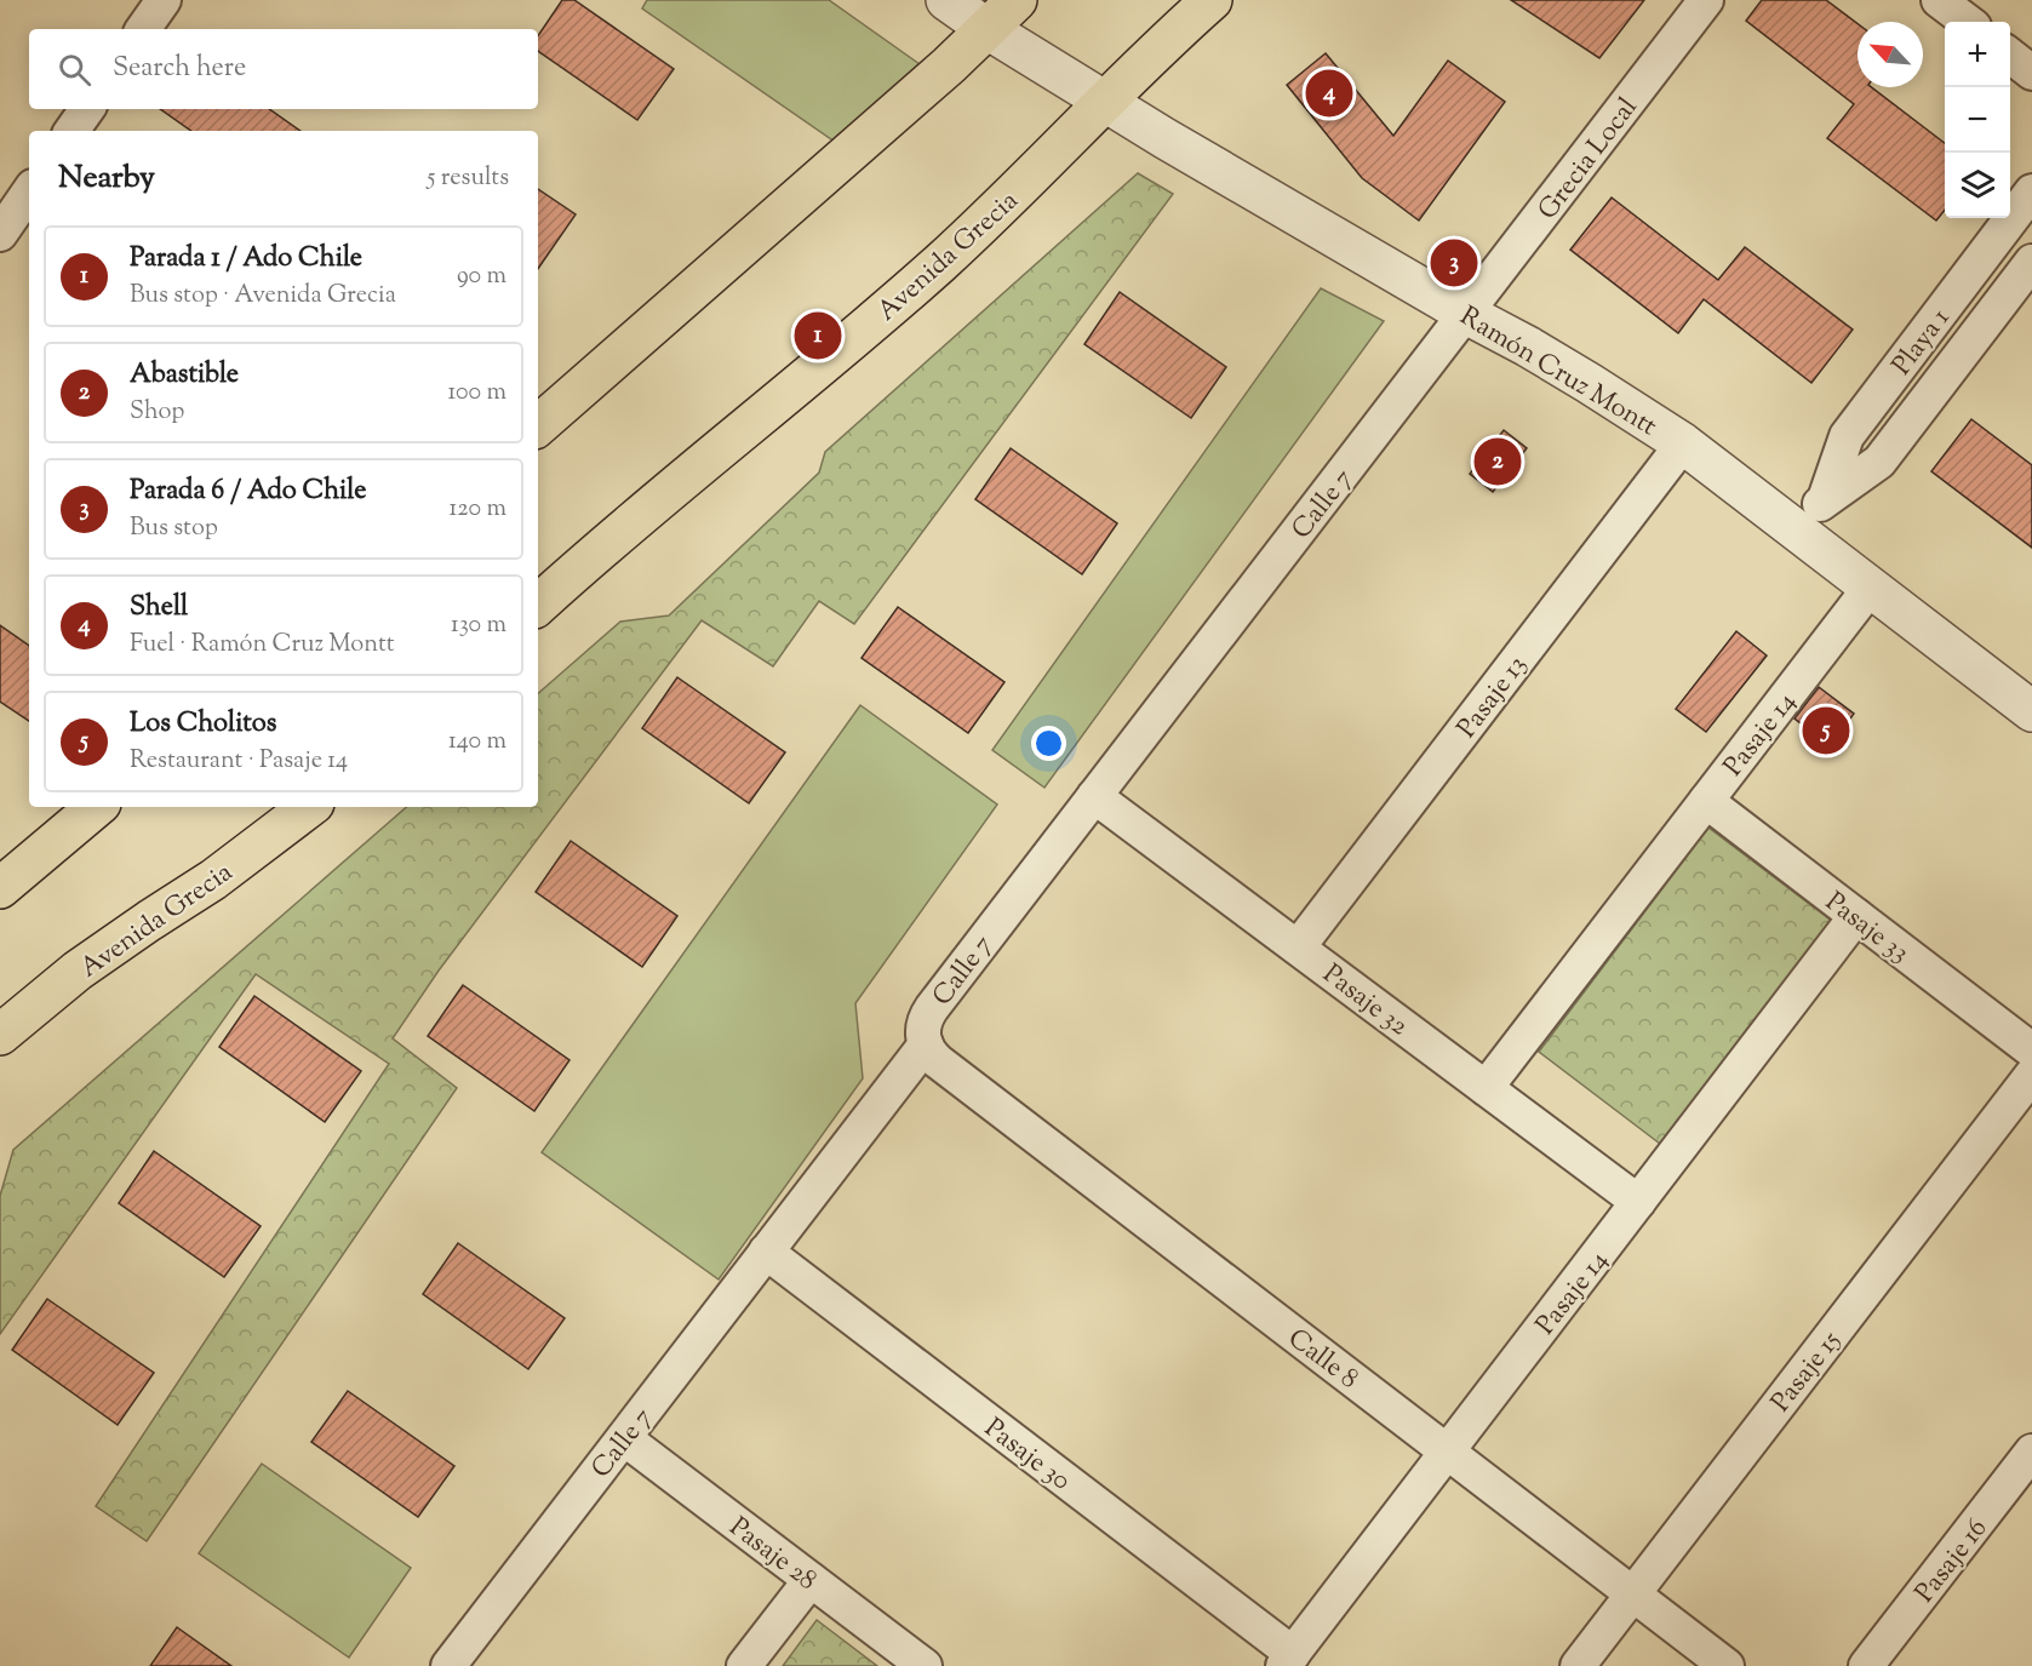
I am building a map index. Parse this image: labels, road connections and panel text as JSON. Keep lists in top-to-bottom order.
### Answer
{
  "streets": {
    "main road": ["Avenida Grecia"],
    "street": [
      "Grecia Local",
      "Playa 1",
      "Ramón Cruz Montt",
      "Calle 7",
      "Pasaje 13",
      "Pasaje 14",
      "Pasaje 33",
      "Pasaje 32",
      "Calle 8",
      "Pasaje 15",
      "Pasaje 30",
      "Pasaje 28",
      "Pasaje 16"
    ]
  },
  "crossings": [
    ["Grecia Local", "Ramón Cruz Montt"],
    ["Grecia Local", "Calle 7"],
    ["Avenida Grecia", "Ramón Cruz Montt"],
    ["Playa 1", "Ramón Cruz Montt"],
    ["Ramón Cruz Montt", "Calle 7"],
    ["Ramón Cruz Montt", "Pasaje 13"],
    ["Ramón Cruz Montt", "Pasaje 14"],
    ["Calle 7", "Pasaje 32"],
    ["Calle 7", "Calle 8"],
    ["Calle 7", "Pasaje 30"],
    ["Calle 7", "Pasaje 28"],
    ["Pasaje 13", "Pasaje 32"],
    ["Pasaje 14", "Pasaje 33"],
    ["Pasaje 14", "Pasaje 32"],
    ["Pasaje 14", "Calle 8"],
    ["Pasaje 14", "Pasaje 30"],
    ["Calle 8", "Pasaje 15"]
  ],
  "north": "top left",
  "page": {
    "map_buttons": ["+", "−"],
    "search": "Search here",
    "pins": [
      "4",
      "3",
      "1",
      "2",
      "5"
    ],
    "heading": ["Nearby", "5 results"],
    "list": [
      {
        "mark": "1",
        "name": "Parada 1 / Ado Chile",
        "note": "Bus stop · Avenida Grecia",
        "value": "90 m"
      },
      {
        "mark": "2",
        "name": "Abastible",
        "note": "Shop",
        "value": "100 m"
      },
      {
        "mark": "3",
        "name": "Parada 6 / Ado Chile",
        "note": "Bus stop",
        "value": "120 m"
      },
      {
        "mark": "4",
        "name": "Shell",
        "note": "Fuel · Ramón Cruz Montt",
        "value": "130 m"
      },
      {
        "mark": "5",
        "name": "Los Cholitos",
        "note": "Restaurant · Pasaje 14",
        "value": "140 m"
      }
    ]
  }
}
